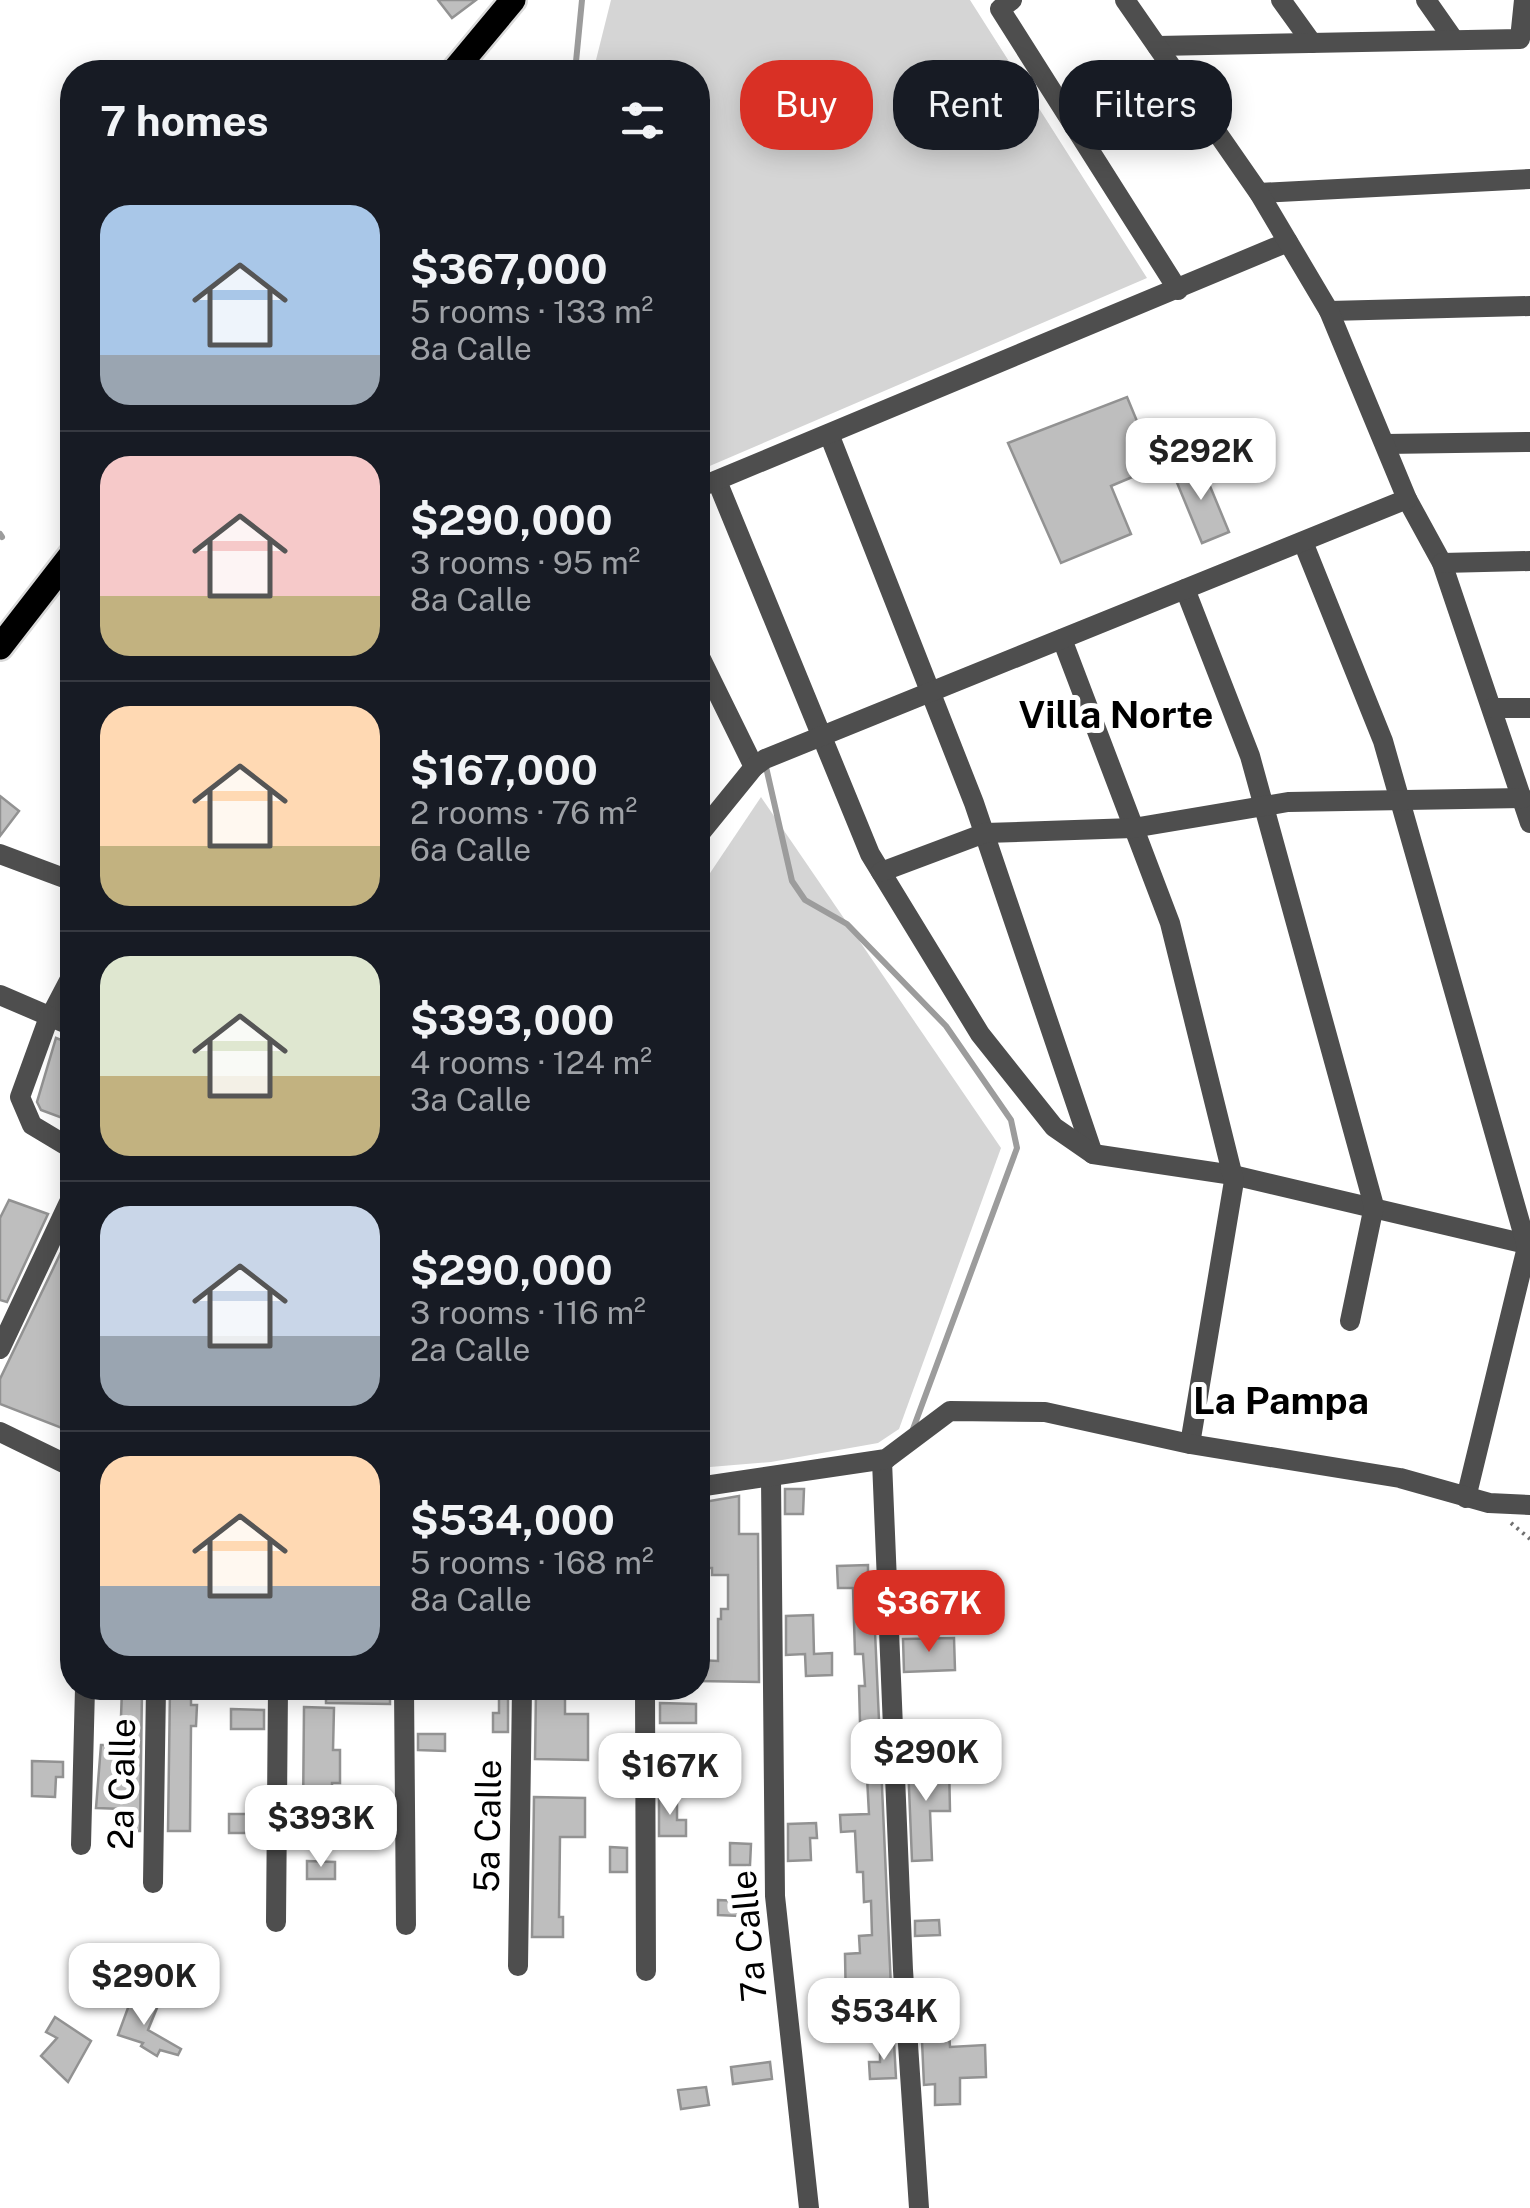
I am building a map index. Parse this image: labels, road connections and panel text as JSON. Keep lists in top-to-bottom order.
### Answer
{
  "streets": {
    "street": ["2a Calle", "5a Calle", "7a Calle"]
  },
  "districts": ["Villa Norte", "La Pampa"],
  "page": {
    "chip": ["Buy", "Rent", "Filters"],
    "heading": "7 homes",
    "list": [
      {
        "name": "$367,000",
        "note": "5 rooms · 133 m² · 8a Calle"
      },
      {
        "name": "$290,000",
        "note": "3 rooms · 95 m² · 8a Calle"
      },
      {
        "name": "$167,000",
        "note": "2 rooms · 76 m² · 6a Calle"
      },
      {
        "name": "$393,000",
        "note": "4 rooms · 124 m² · 3a Calle"
      },
      {
        "name": "$290,000",
        "note": "3 rooms · 116 m² · 2a Calle"
      },
      {
        "name": "$534,000",
        "note": "5 rooms · 168 m² · 8a Calle"
      }
    ],
    "price": [
      "$292K",
      "$367K",
      "$290K",
      "$167K",
      "$393K",
      "$290K",
      "$534K"
    ]
  }
}
